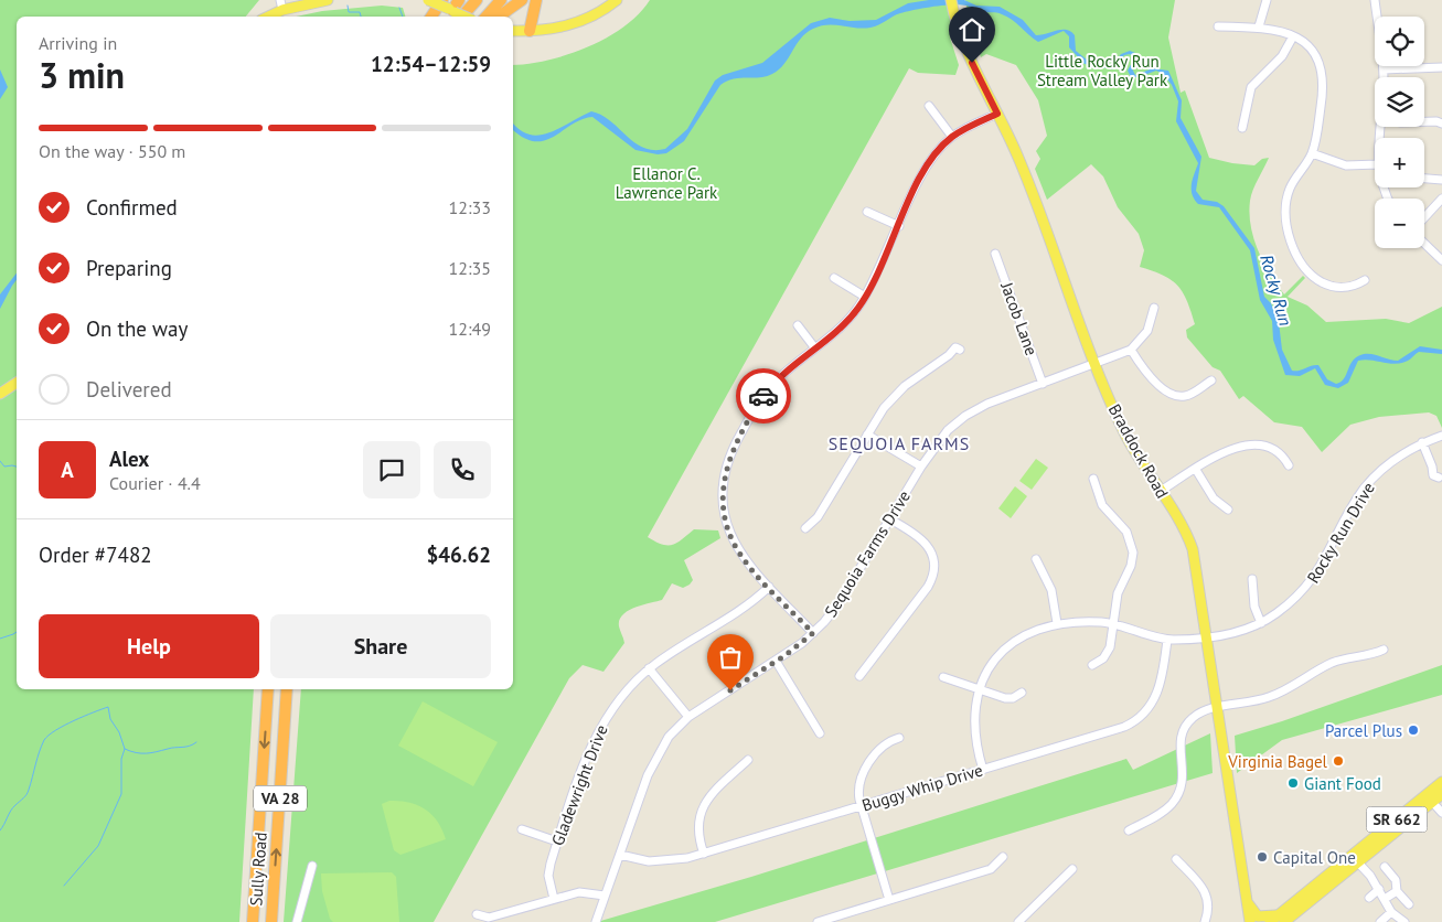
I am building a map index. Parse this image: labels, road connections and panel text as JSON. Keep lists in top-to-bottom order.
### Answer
{
  "streets": {
    "highway": ["VA 28", "Sully Road"],
    "main road": ["Braddock Road", "SR 662"],
    "street": [
      "Jacob Lane",
      "Rocky Run Drive",
      "Sequoia Farms Drive",
      "Gladewright Drive",
      "Buggy Whip Drive"
    ]
  },
  "crossings": [
    ["Jacob Lane", "Sequoia Farms Drive"],
    ["Braddock Road", "Rocky Run Drive"],
    ["Braddock Road", "Sequoia Farms Drive"],
    ["Rocky Run Drive", "Buggy Whip Drive"],
    ["Sequoia Farms Drive", "Buggy Whip Drive"]
  ],
  "districts": ["SEQUOIA FARMS"],
  "water": ["Rocky Run"],
  "parks": ["Little Rocky Run Stream Valley Park", "Ellanor C. Lawrence Park"],
  "places": [
    "Parcel Plus",
    "Virginia Bagel",
    "Giant Food",
    "Capital One"
  ],
  "page": {
    "map_buttons": ["+", "−"],
    "heading": ["3 min", "Arriving in", "12:54–12:59"],
    "panel": [
      "Alex",
      "Courier · 4.4",
      "Order #7482",
      "$46.62"
    ],
    "bar": "On the way · 550 m",
    "list": [
      ["Confirmed", "12:33"],
      ["Preparing", "12:35"],
      ["On the way", "12:49"],
      "Delivered"
    ],
    "round": "A",
    "buttons": ["Help", "Share"]
  }
}
